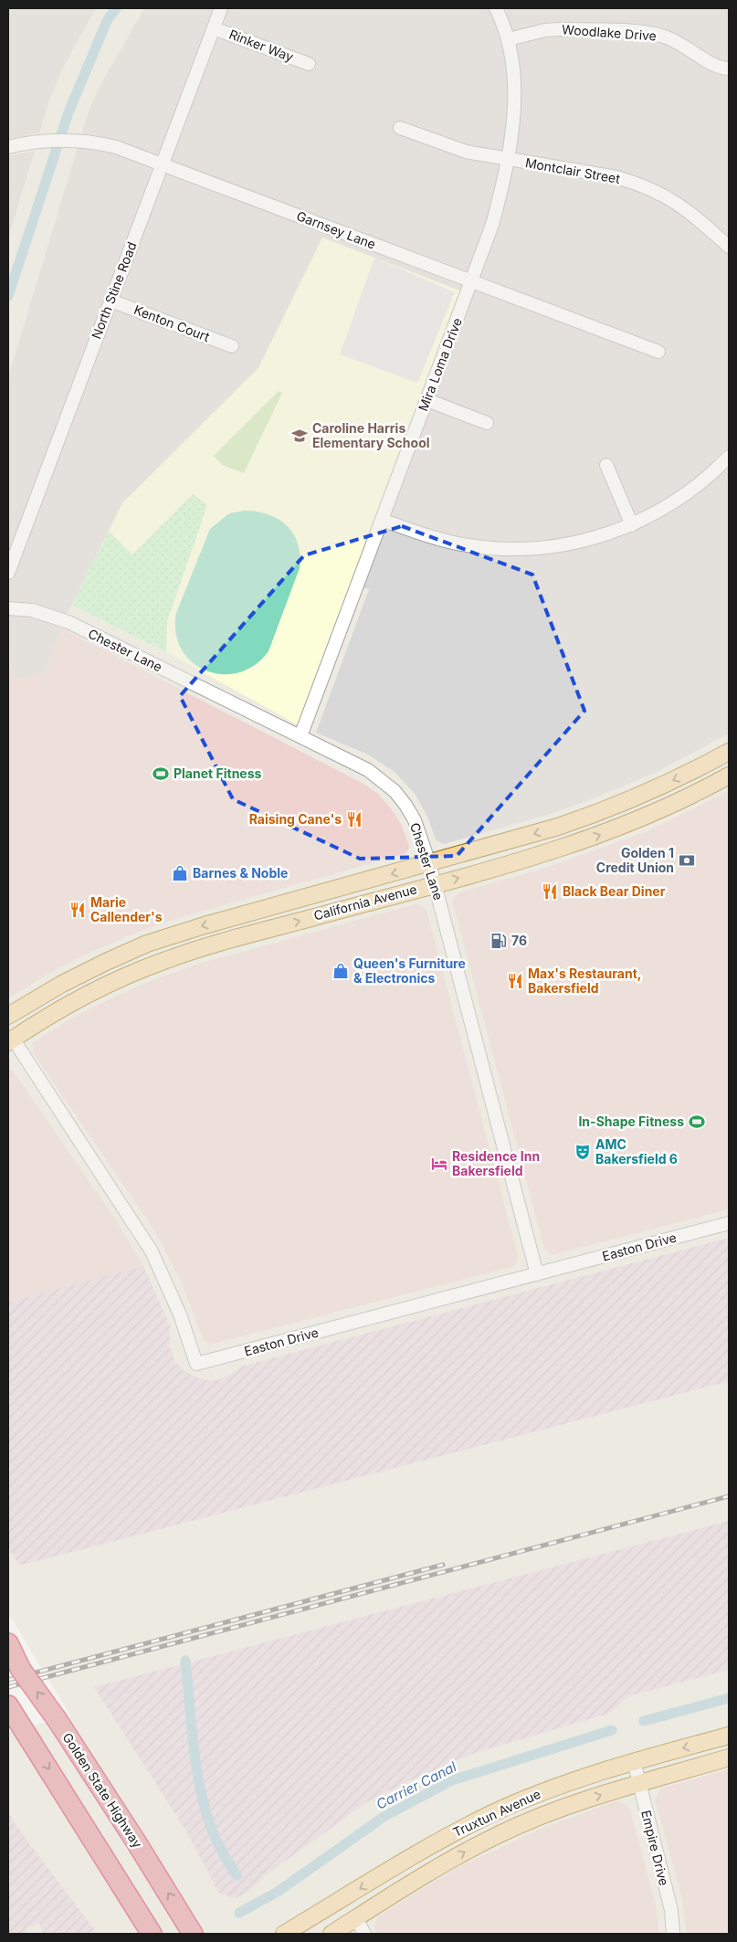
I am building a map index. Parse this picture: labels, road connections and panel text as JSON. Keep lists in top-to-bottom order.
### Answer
{
  "streets": {
    "highway": ["Golden State Highway"],
    "main road": ["California Avenue", "Truxtun Avenue"],
    "street": [
      "Woodlake Drive",
      "Rinker Way",
      "Montclair Street",
      "Garnsey Lane",
      "North Stine Road",
      "Kenton Court",
      "Mira Loma Drive",
      "Chester Lane",
      "Easton Drive",
      "Empire Drive"
    ]
  },
  "crossings": [
    ["Woodlake Drive", "Mira Loma Drive"],
    ["Rinker Way", "North Stine Road"],
    ["Montclair Street", "Mira Loma Drive"],
    ["Garnsey Lane", "North Stine Road"],
    ["Garnsey Lane", "Mira Loma Drive"],
    ["North Stine Road", "Kenton Court"],
    ["Mira Loma Drive", "Chester Lane"],
    ["Chester Lane", "California Avenue"],
    ["Chester Lane", "Easton Drive"],
    ["California Avenue", "Easton Drive"],
    ["Truxtun Avenue", "Empire Drive"]
  ],
  "water": ["Carrier Canal"],
  "places": {
    "school or university": ["Caroline Harris Elementary School"],
    "sports": ["Planet Fitness", "In-Shape Fitness"],
    "restaurant": [
      "Raising Cane's",
      "Black Bear Diner",
      "Marie Callender's",
      "Max's Restaurant, Bakersfield"
    ],
    "bank": ["Golden 1 Credit Union"],
    "shop": ["Barnes & Noble", "Queen's Furniture & Electronics"],
    "fuel station": ["76"],
    "theatre": ["AMC Bakersfield 6"],
    "hotel": ["Residence Inn Bakersfield"]
  }
}
